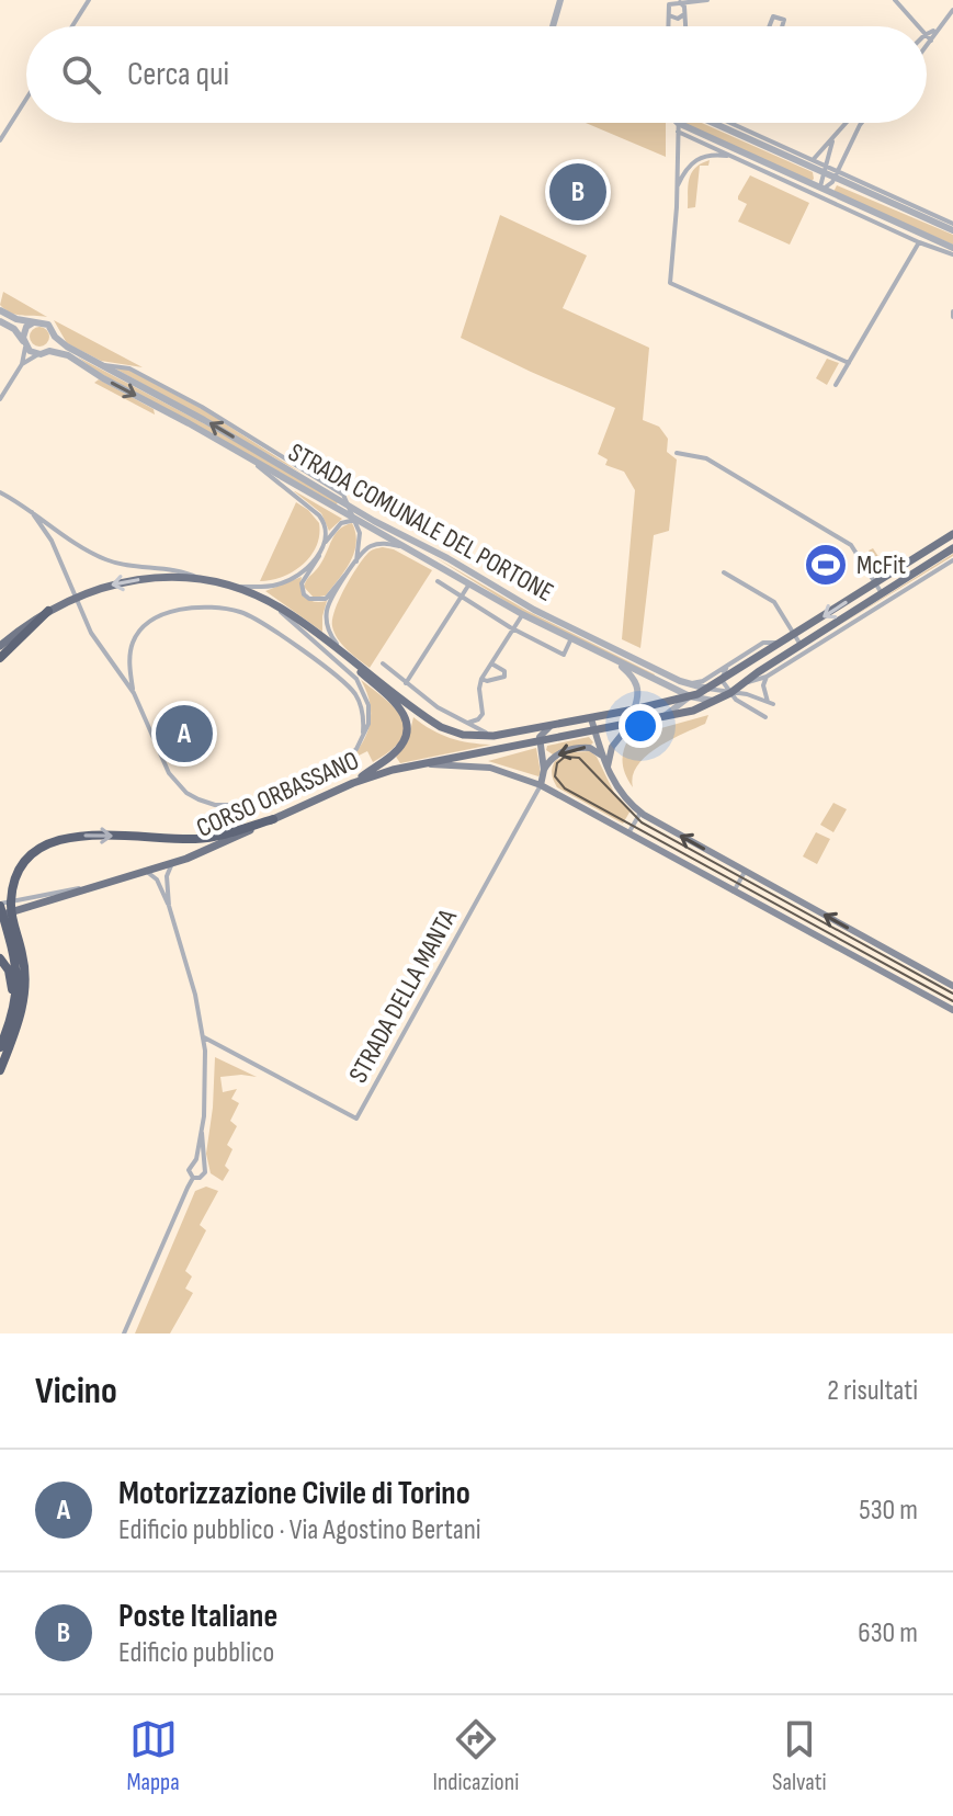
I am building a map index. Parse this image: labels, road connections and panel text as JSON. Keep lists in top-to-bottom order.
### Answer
{
  "streets": {
    "main road": ["CORSO ORBASSANO"],
    "street": ["STRADA COMUNALE DEL PORTONE", "STRADA DELLA MANTA"]
  },
  "crossings": [
    ["STRADA COMUNALE DEL PORTONE", "CORSO ORBASSANO"]
  ],
  "places": {
    "sports": ["McFit"]
  },
  "page": {
    "search": "Cerca qui",
    "pins": ["B", "A"],
    "heading": ["Vicino", "2 risultati"],
    "list": [
      {
        "mark": "A",
        "name": "Motorizzazione Civile di Torino",
        "note": "Edificio pubblico · Via Agostino Bertani",
        "value": "530 m"
      },
      {
        "mark": "B",
        "name": "Poste Italiane",
        "note": "Edificio pubblico",
        "value": "630 m"
      }
    ],
    "nav": ["Mappa", "Indicazioni", "Salvati"]
  }
}
